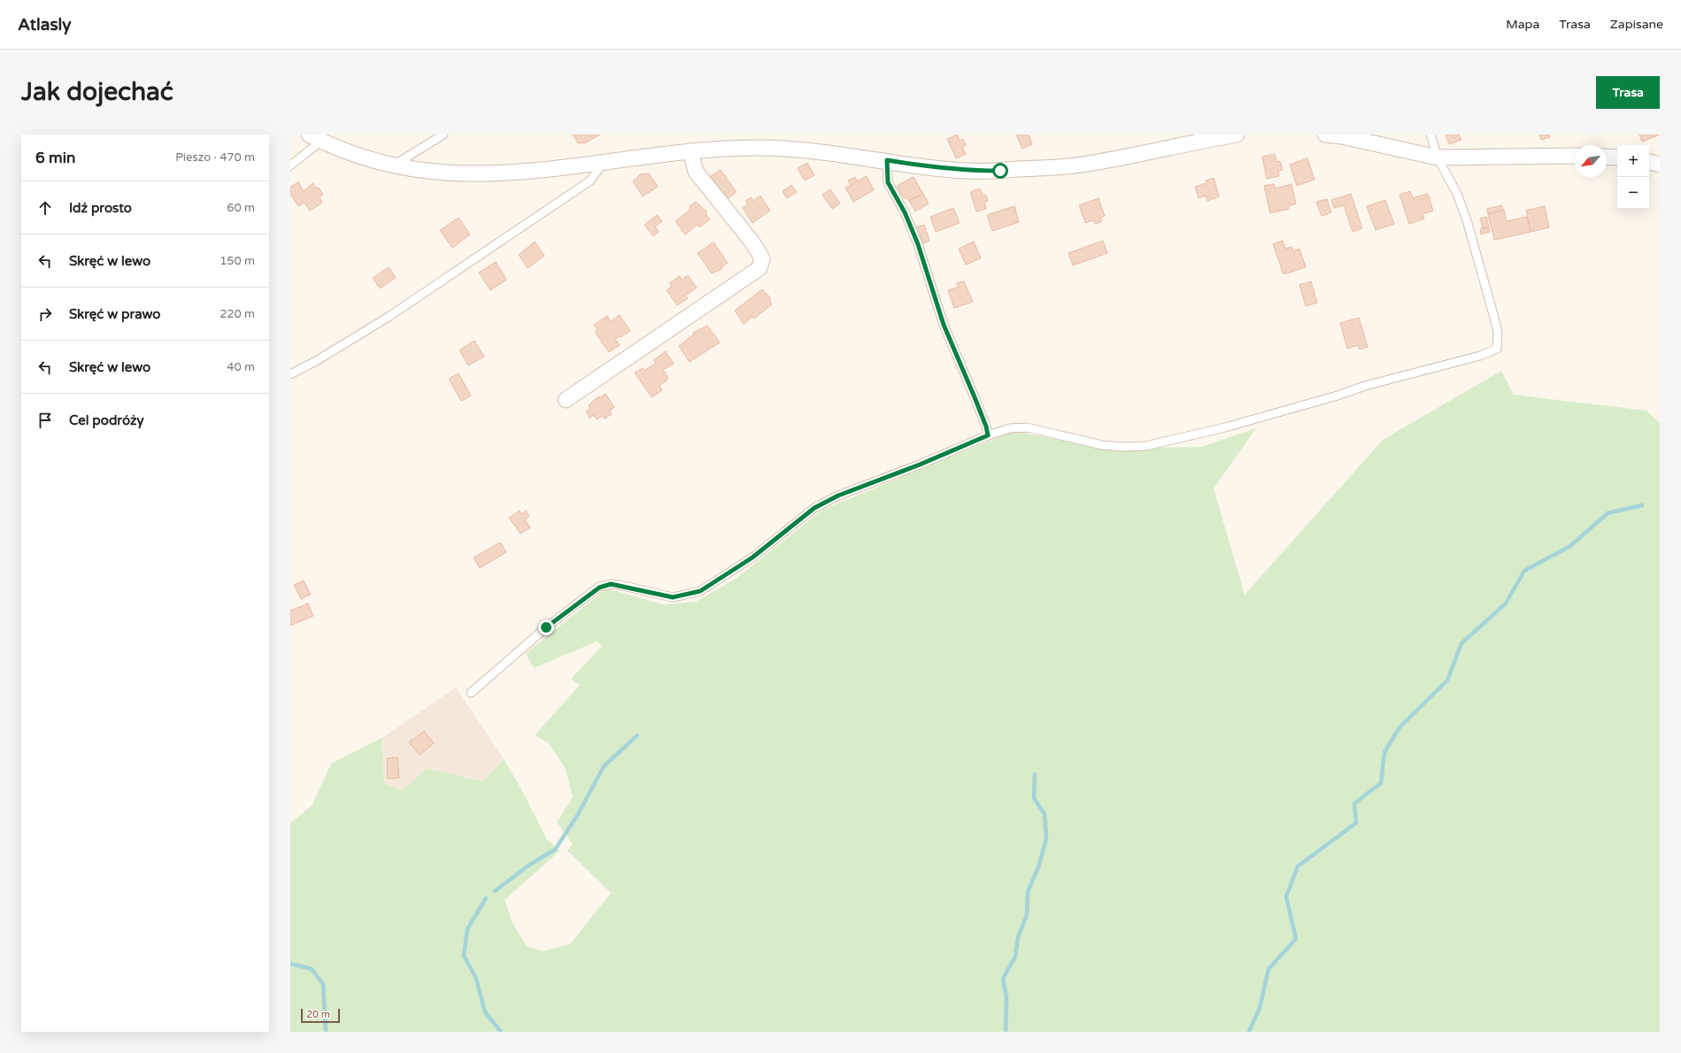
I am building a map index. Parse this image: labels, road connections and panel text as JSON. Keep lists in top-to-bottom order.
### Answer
{
  "scale_bar": "20 m",
  "north": "bottom left",
  "page": {
    "header": "Atlasly",
    "nav": ["Mapa", "Trasa", "Zapisane"],
    "buttons": "Trasa",
    "title": "Jak dojechać",
    "heading": ["6 min", "Pieszo · 470 m"],
    "map_buttons": ["+", "−"],
    "list": [
      ["Idź prosto", "60 m"],
      ["Skręć w lewo", "150 m"],
      ["Skręć w prawo", "220 m"],
      ["Skręć w lewo", "40 m"],
      "Cel podróży"
    ],
    "scale": "20 m"
  }
}
